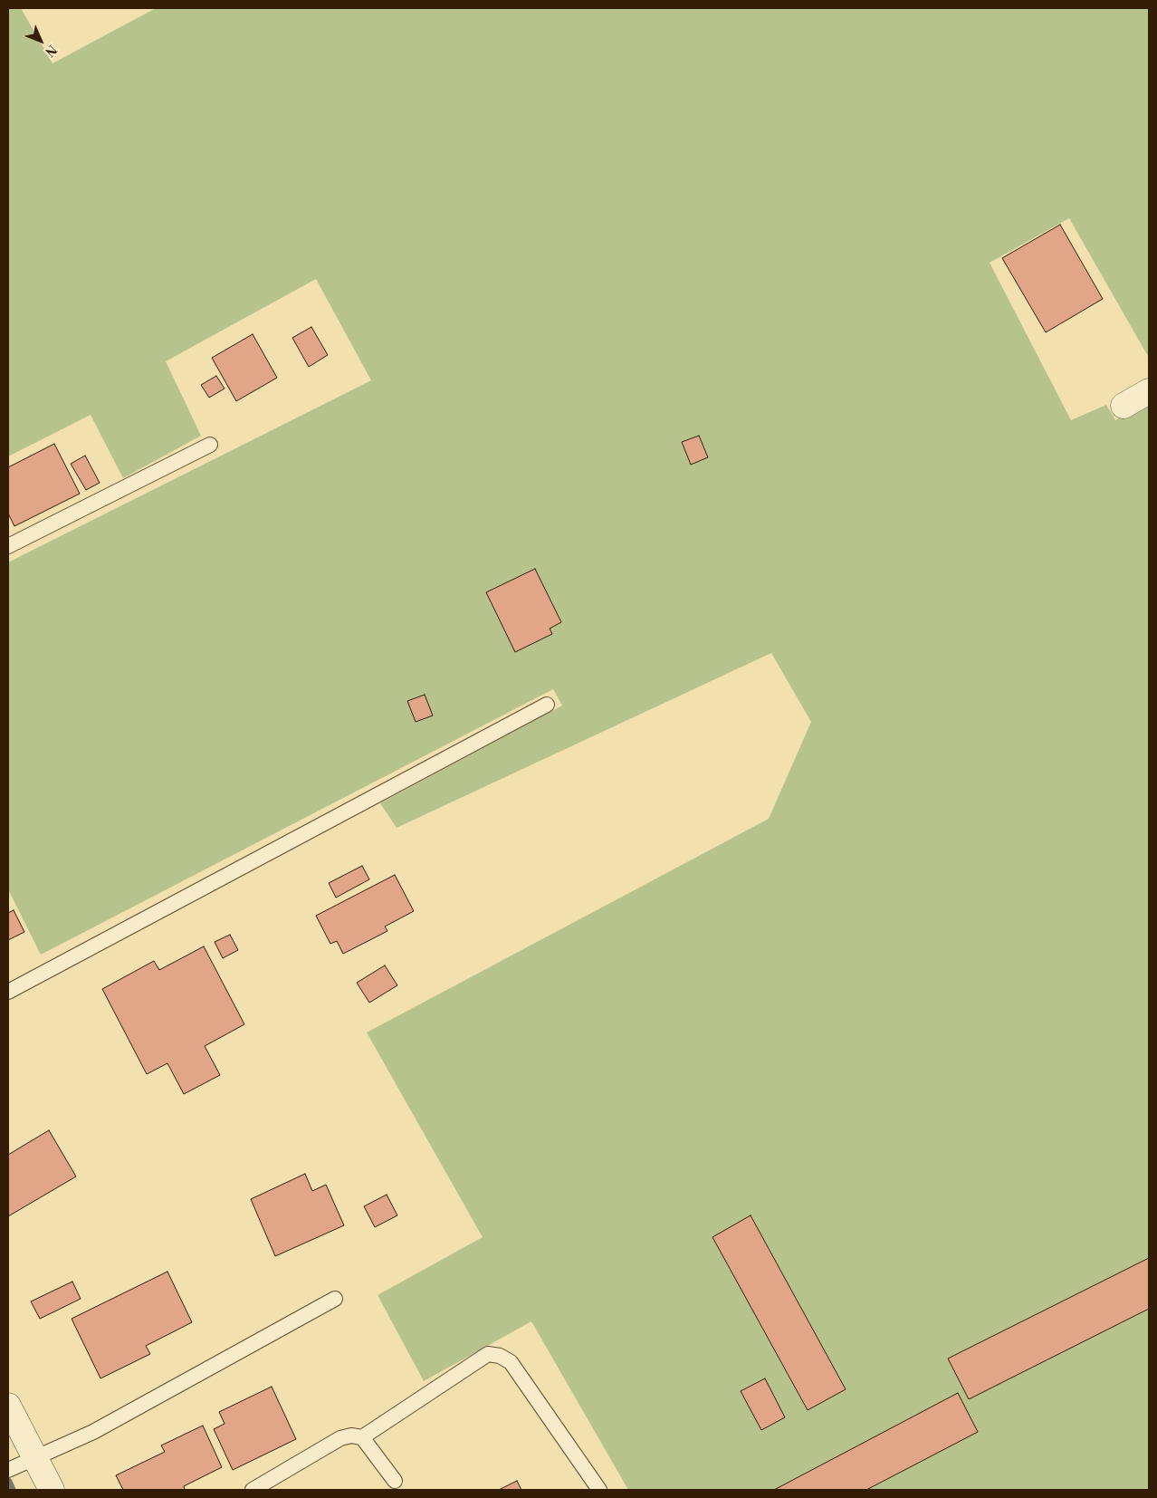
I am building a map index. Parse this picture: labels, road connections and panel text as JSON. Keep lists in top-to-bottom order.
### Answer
{
  "north": "bottom right"
}
